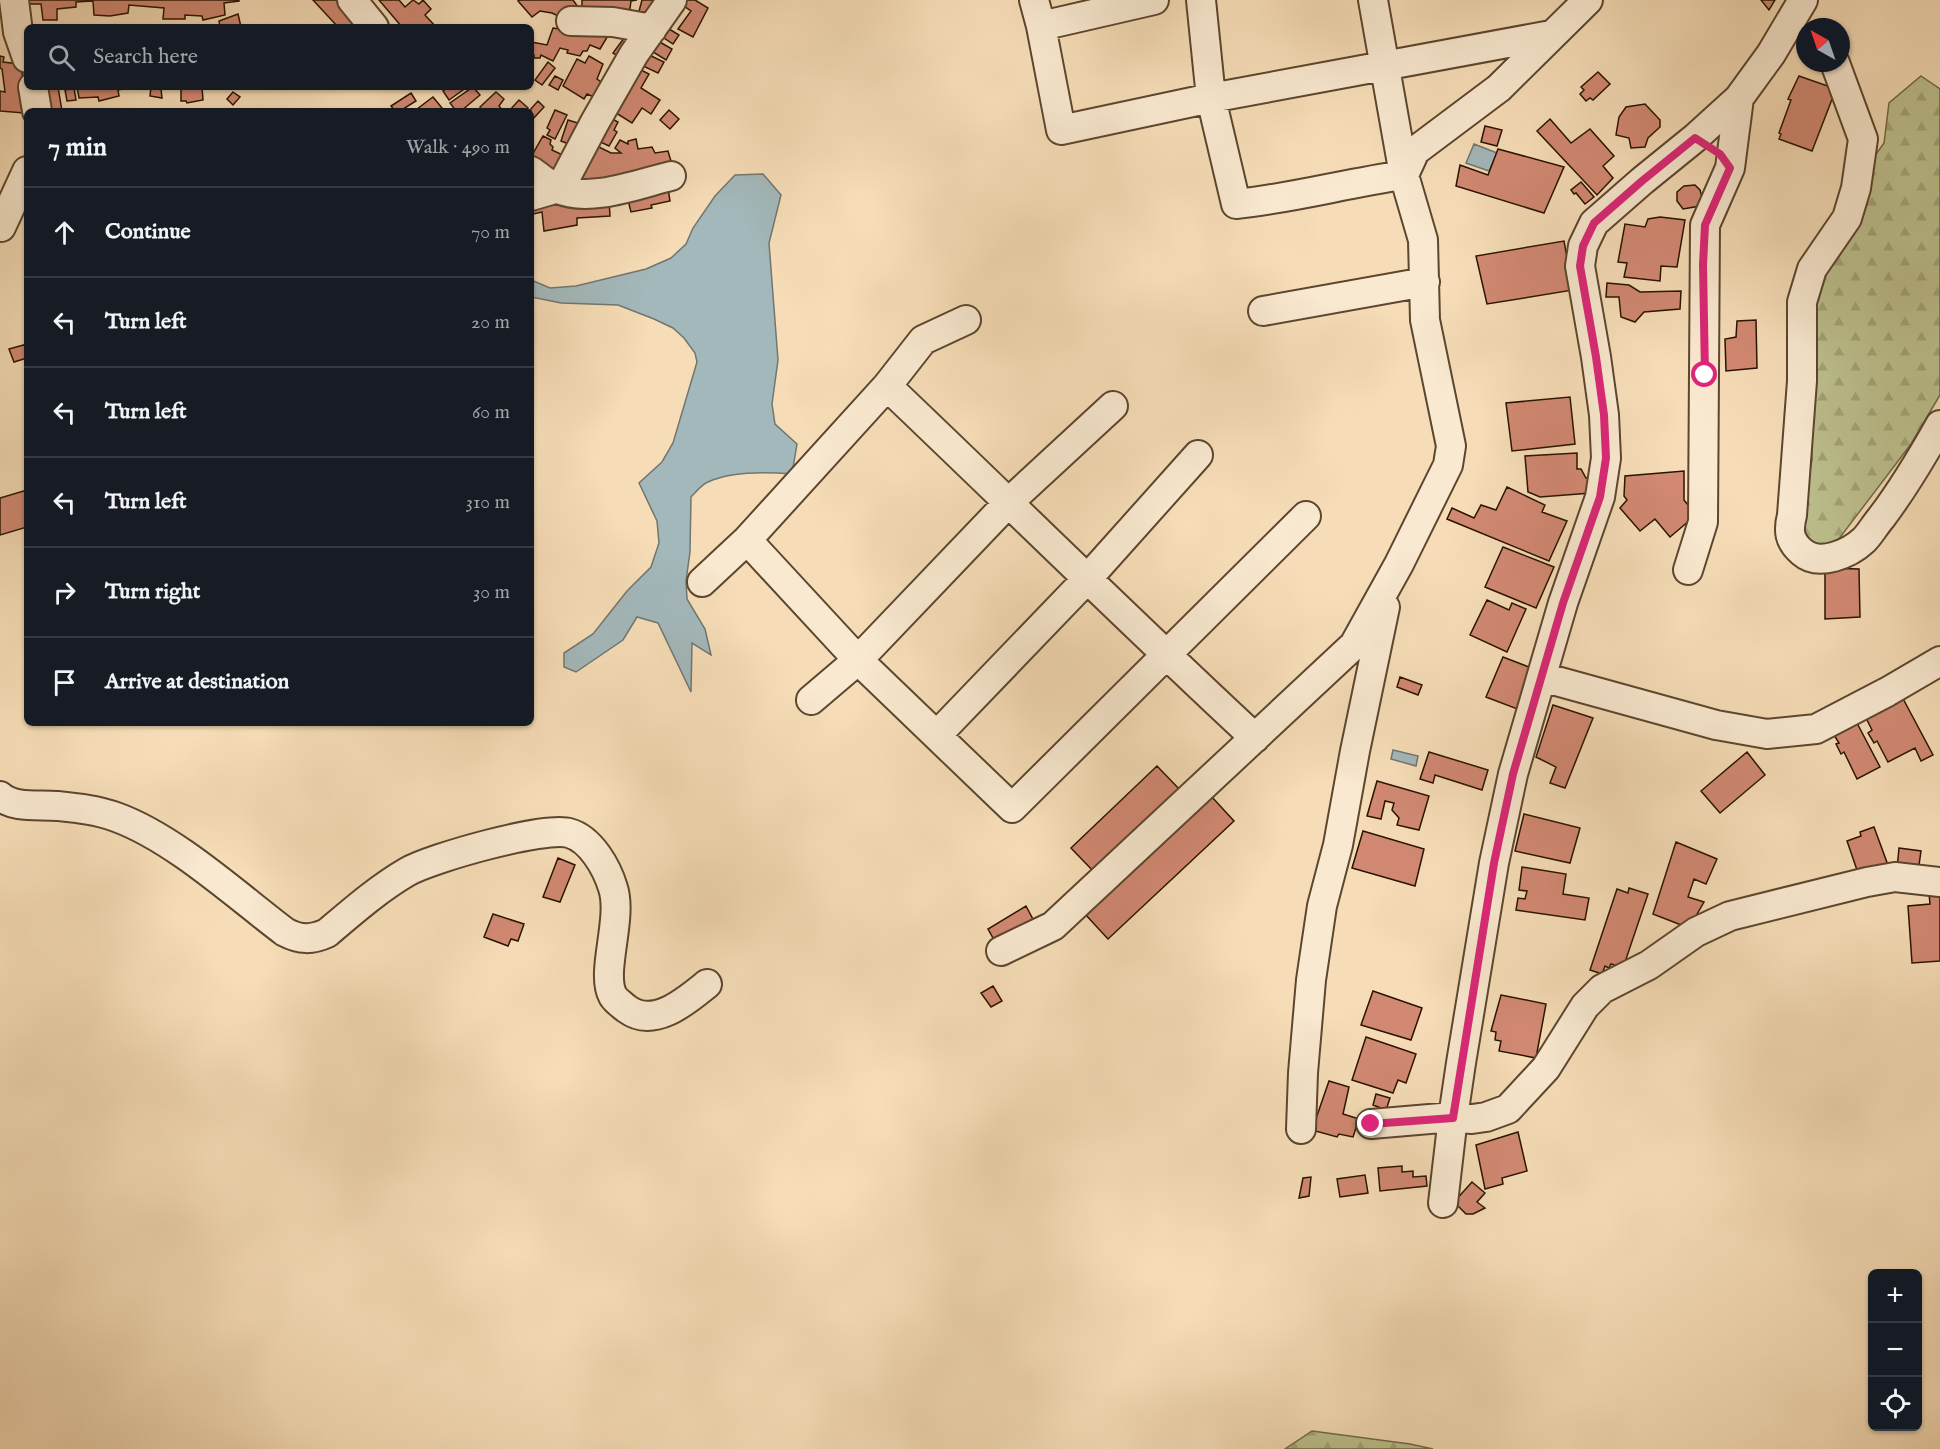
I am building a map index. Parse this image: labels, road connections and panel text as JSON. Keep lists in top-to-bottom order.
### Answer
{
  "north": "top left",
  "page": {
    "search": "Search here",
    "heading": ["7 min", "Walk · 490 m"],
    "list": [
      ["Continue", "70 m"],
      ["Turn left", "20 m"],
      ["Turn left", "60 m"],
      ["Turn left", "310 m"],
      ["Turn right", "30 m"],
      "Arrive at destination"
    ],
    "map_buttons": ["+", "−"]
  }
}
